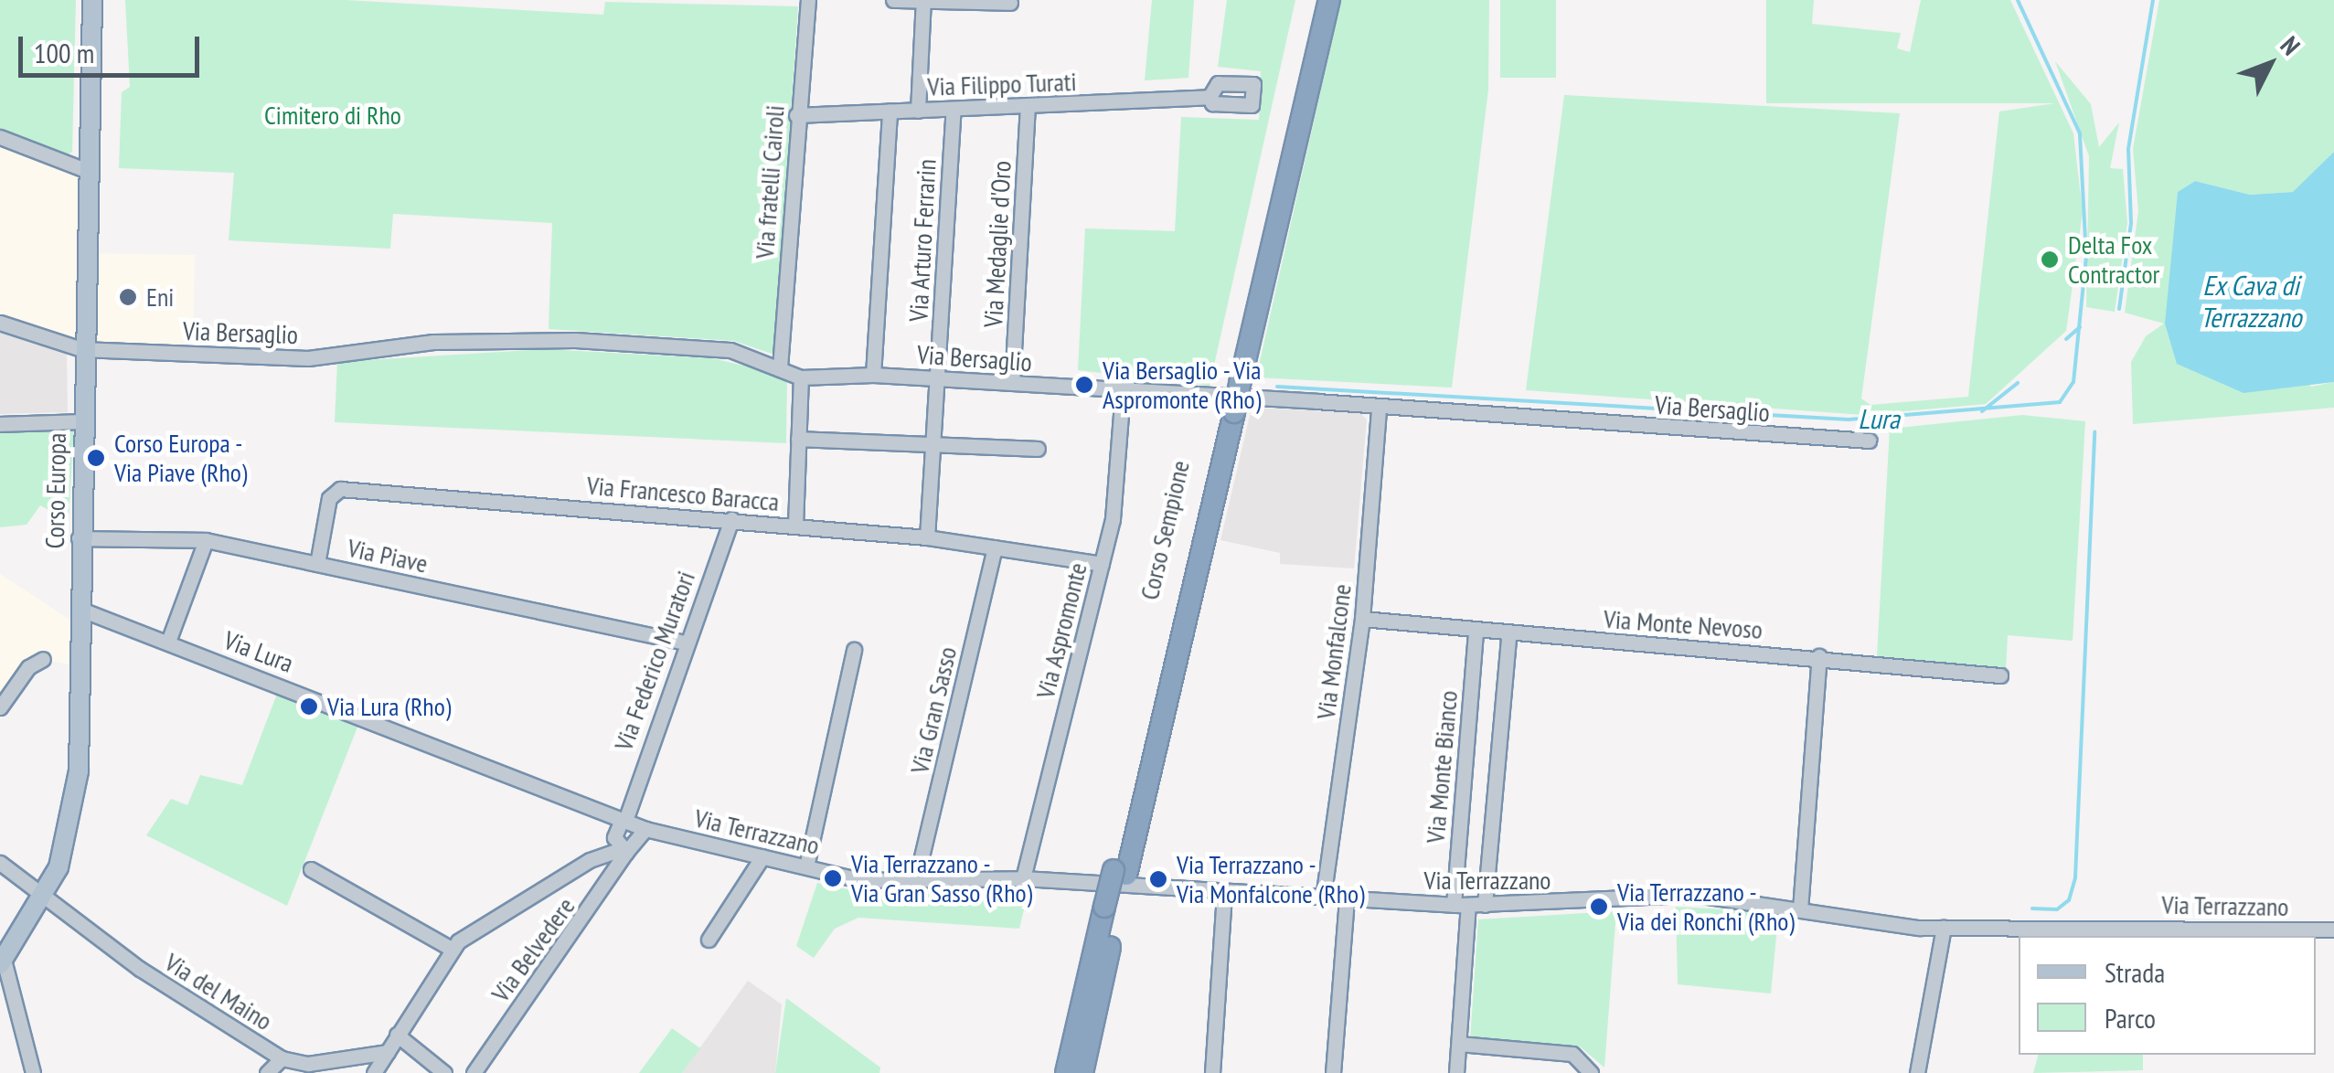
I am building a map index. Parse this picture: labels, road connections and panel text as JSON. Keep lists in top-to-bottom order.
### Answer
{
  "streets": {
    "highway": ["Corso Sempione"],
    "main road": ["Corso Europa"],
    "street": [
      "Via Filippo Turati",
      "Via fratelli Cairoli",
      "Via Arturo Ferrarin",
      "Via Medaglie d'Oro",
      "Via Bersaglio",
      "Via Francesco Baracca",
      "Via Piave",
      "Via Monte Nevoso",
      "Via Aspromonte",
      "Via Lura",
      "Via Monfalcone",
      "Via Federico Muratori",
      "Via Gran Sasso",
      "Via Monte Bianco",
      "Via Terrazzano",
      "Via Belvedere",
      "Via del Maino"
    ]
  },
  "crossings": [
    ["Via Filippo Turati", "Via fratelli Cairoli"],
    ["Via Filippo Turati", "Via Arturo Ferrarin"],
    ["Via Filippo Turati", "Via Medaglie d'Oro"],
    ["Via fratelli Cairoli", "Via Bersaglio"],
    ["Via Arturo Ferrarin", "Via Bersaglio"],
    ["Via Arturo Ferrarin", "Via Francesco Baracca"],
    ["Via Medaglie d'Oro", "Via Bersaglio"],
    ["Via Bersaglio", "Corso Europa"],
    ["Via Bersaglio", "Via Aspromonte"],
    ["Via Bersaglio", "Via Monfalcone"],
    ["Corso Europa", "Via Piave"],
    ["Corso Europa", "Via Lura"],
    ["Corso Europa", "Via del Maino"],
    ["Via Francesco Baracca", "Via Piave"],
    ["Via Francesco Baracca", "Via Aspromonte"],
    ["Via Francesco Baracca", "Via Federico Muratori"],
    ["Via Francesco Baracca", "Via Gran Sasso"],
    ["Via Piave", "Via Federico Muratori"],
    ["Via Monte Nevoso", "Via Monfalcone"],
    ["Via Monte Nevoso", "Via Monte Bianco"],
    ["Via Aspromonte", "Via Terrazzano"],
    ["Via Lura", "Via Federico Muratori"],
    ["Via Lura", "Via Terrazzano"],
    ["Via Lura", "Via Belvedere"],
    ["Via Monfalcone", "Via Terrazzano"],
    ["Via Gran Sasso", "Via Terrazzano"],
    ["Via Monte Bianco", "Via Terrazzano"],
    ["Via Terrazzano", "Via Belvedere"]
  ],
  "water": ["Ex Cava di Terrazzano", "Lura"],
  "parks": ["Cimitero di Rho"],
  "places": [
    "Delta Fox Contractor",
    "Eni",
    "Via Bersaglio - Via Aspromonte (Rho)",
    "Corso Europa - Via Piave (Rho)",
    "Via Lura (Rho)",
    "Via Terrazzano - Via Gran Sasso (Rho)",
    "Via Terrazzano - Via Monfalcone (Rho)",
    "Via Terrazzano - Via dei Ronchi (Rho)"
  ],
  "legend": ["Strada", "Parco"],
  "scale_bar": "100 m",
  "north": "top right"
}
